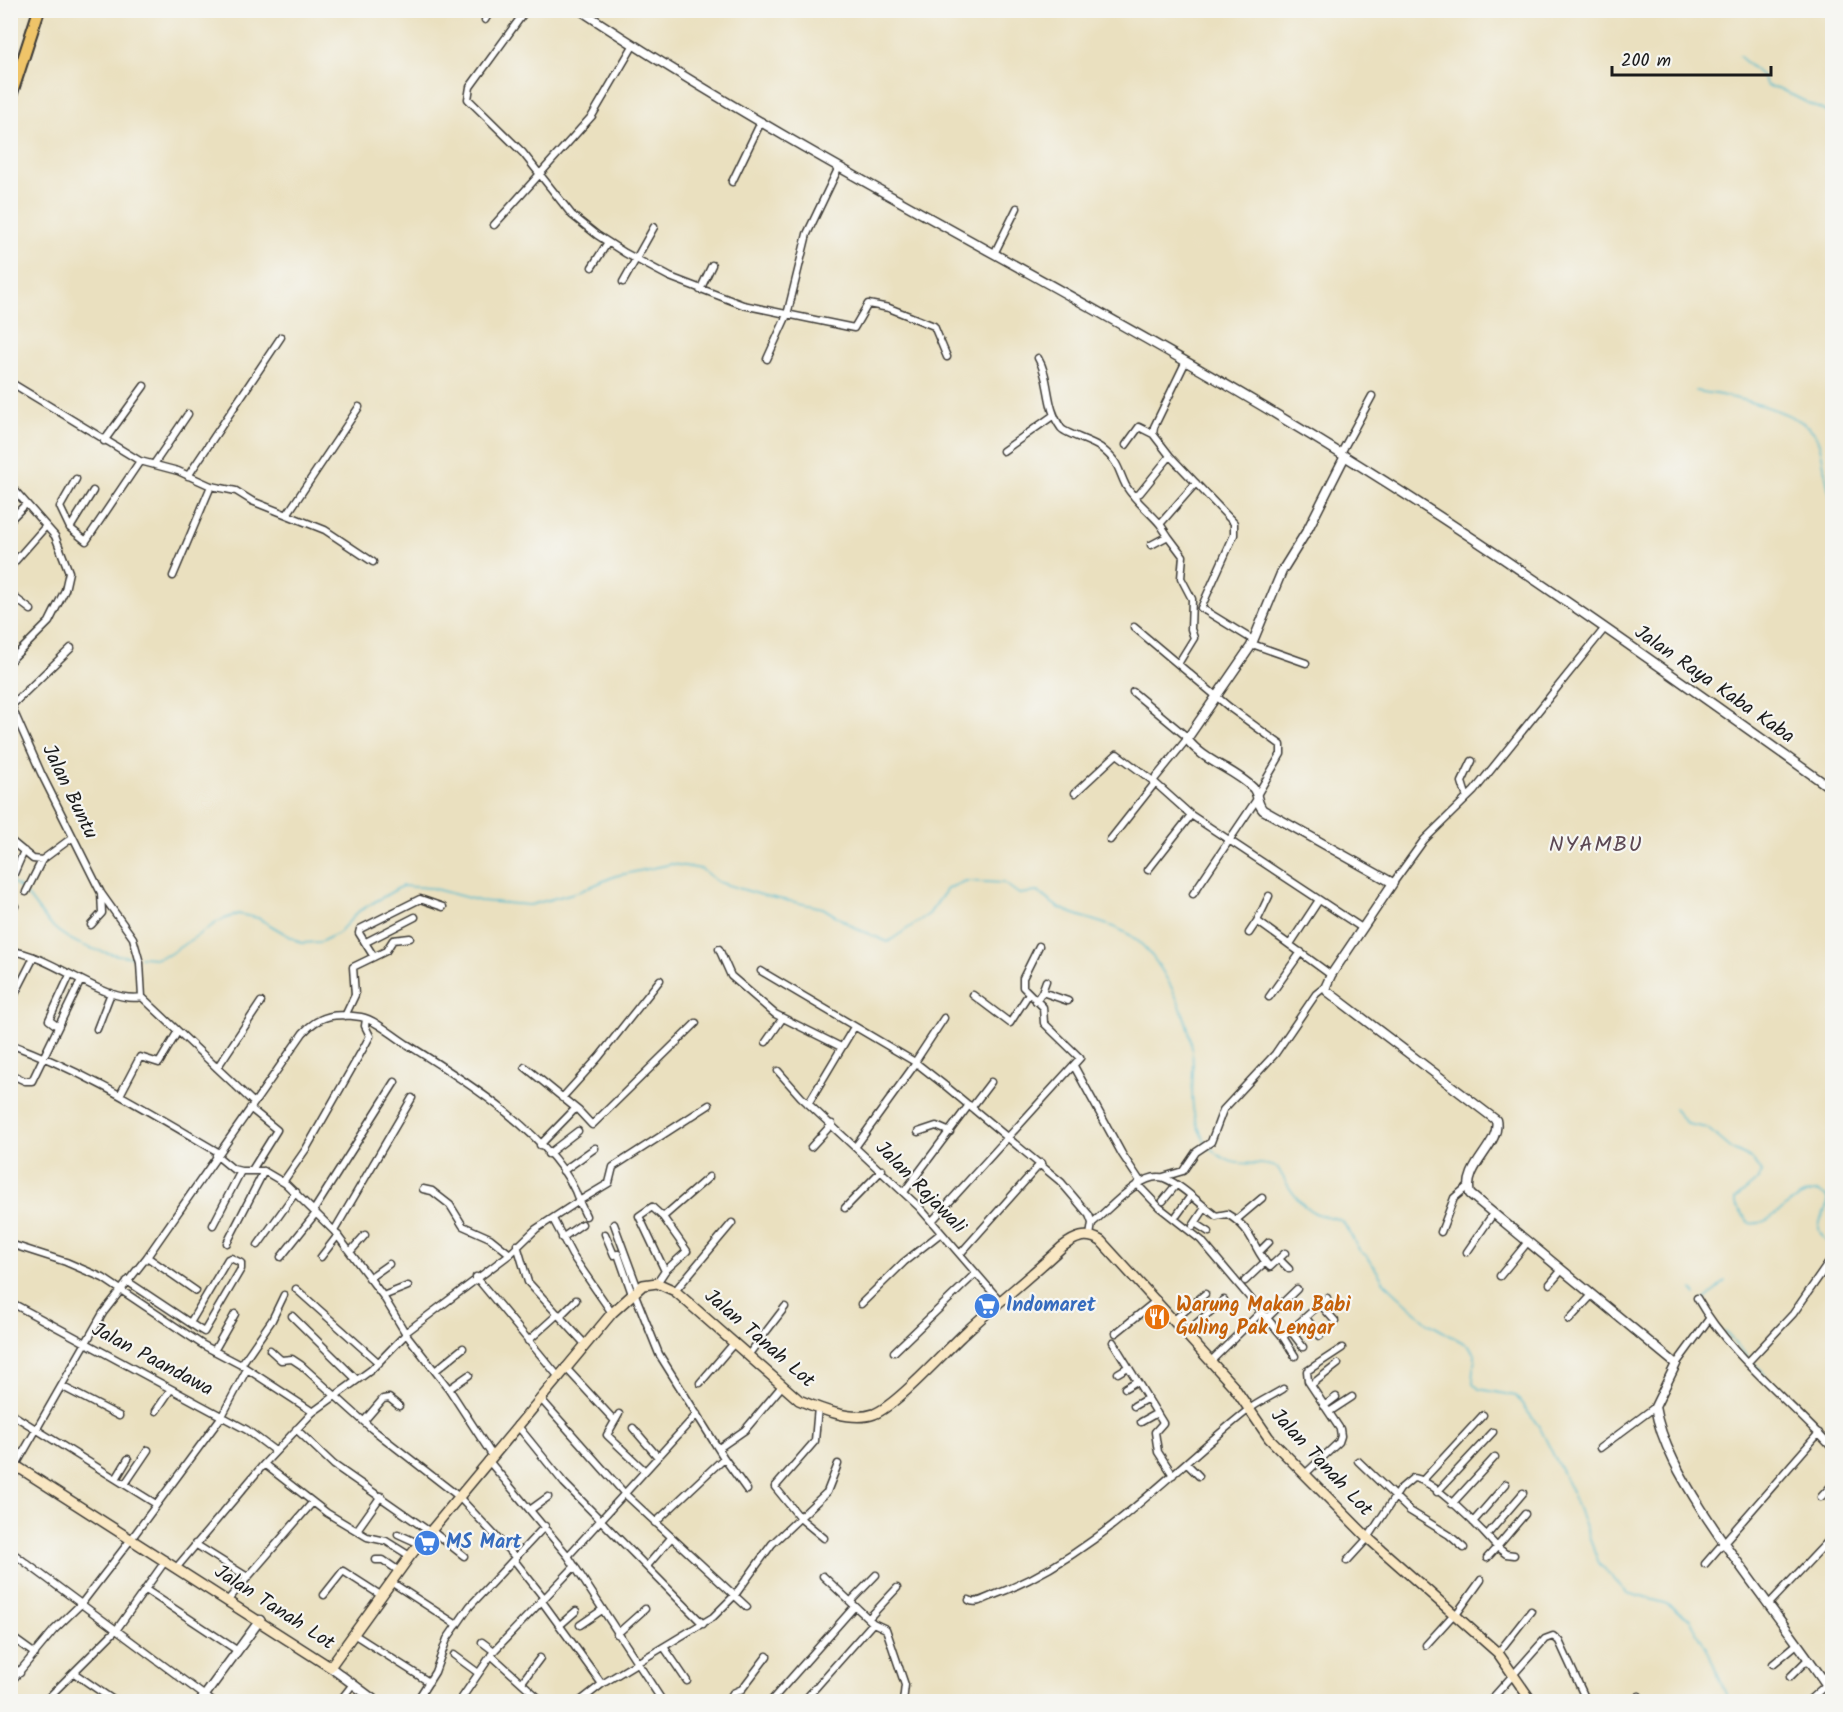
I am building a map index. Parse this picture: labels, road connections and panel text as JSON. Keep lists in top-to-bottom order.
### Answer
{
  "streets": {
    "main road": ["Jalan Tanah Lot"],
    "street": [
      "Jalan Raya Kaba Kaba",
      "Jalan Buntu",
      "Jalan Rajawali",
      "Jalan Paandawa"
    ]
  },
  "crossings": [
    ["Jalan Rajawali", "Jalan Tanah Lot"]
  ],
  "districts": ["NYAMBU"],
  "places": {
    "supermarket": ["Indomaret", "MS Mart"],
    "restaurant": ["Warung Makan Babi Guling Pak Lengar"]
  },
  "scale_bar": "200 m"
}
